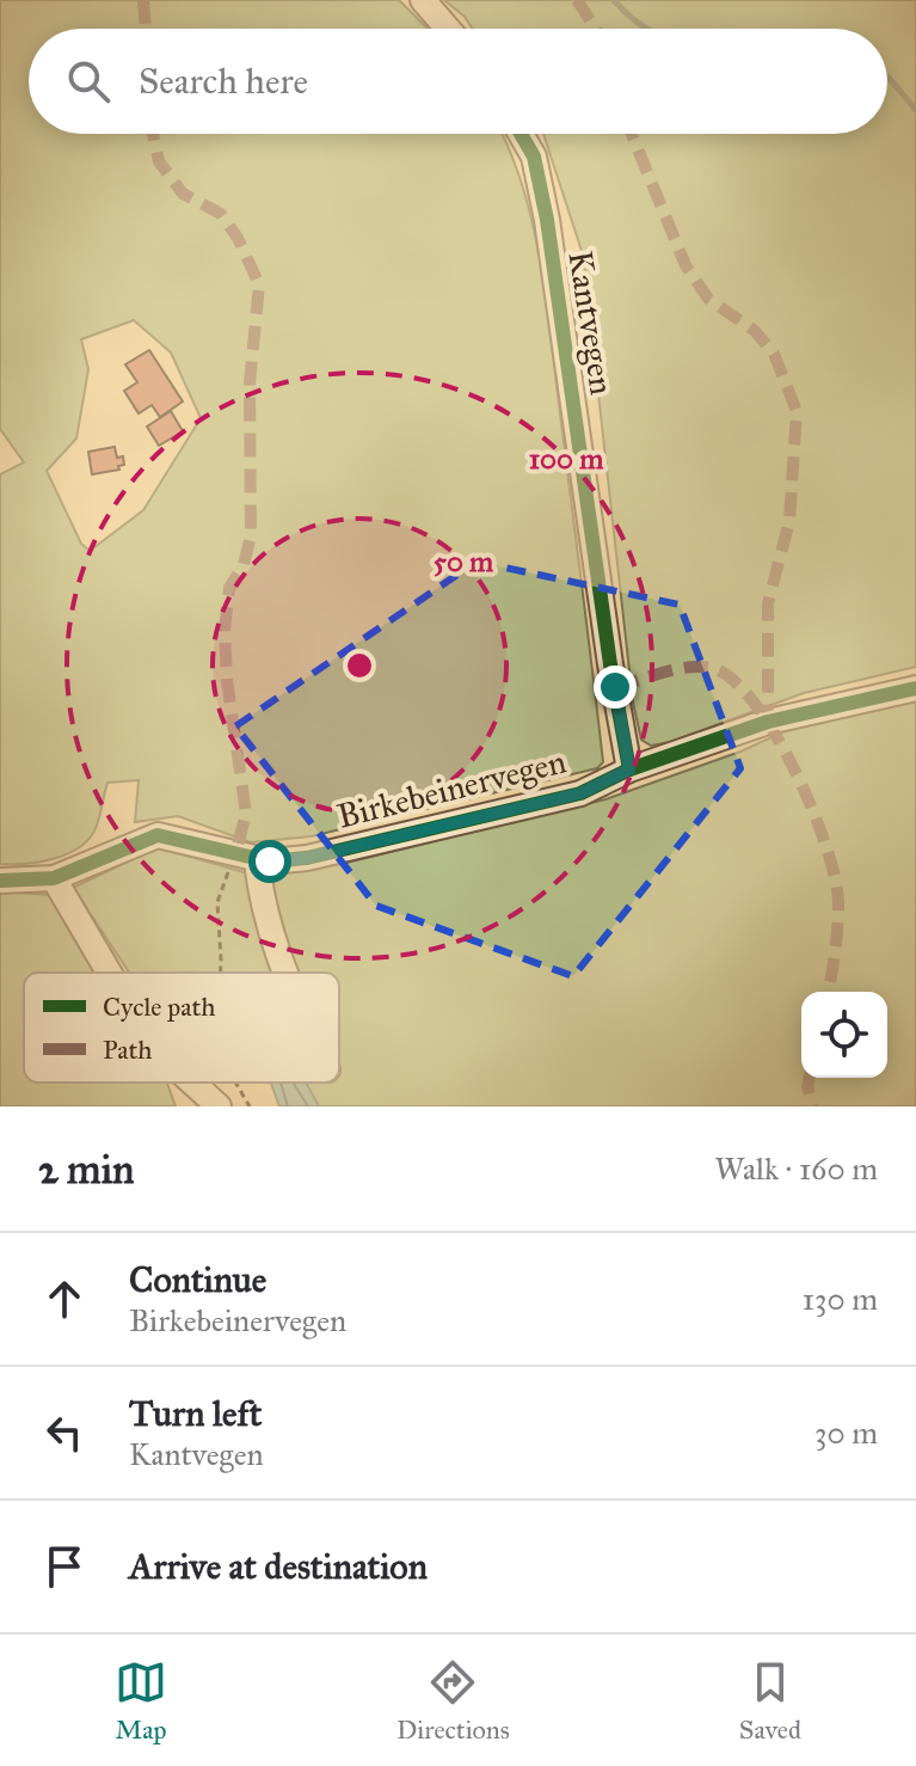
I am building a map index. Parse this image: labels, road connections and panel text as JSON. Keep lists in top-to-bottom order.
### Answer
{
  "streets": {
    "street": ["Kantvegen", "Birkebeinervegen"]
  },
  "crossings": [
    ["Kantvegen", "Birkebeinervegen"]
  ],
  "legend": ["Cycle path", "Path"],
  "page": {
    "search": "Search here",
    "heading": ["2 min", "Walk · 160 m"],
    "list": [
      ["Continue", "Birkebeinervegen", "130 m"],
      ["Turn left", "Kantvegen", "30 m"],
      "Arrive at destination"
    ],
    "nav": ["Map", "Directions", "Saved"]
  },
  "rings": ["100 m", "50 m"]
}
